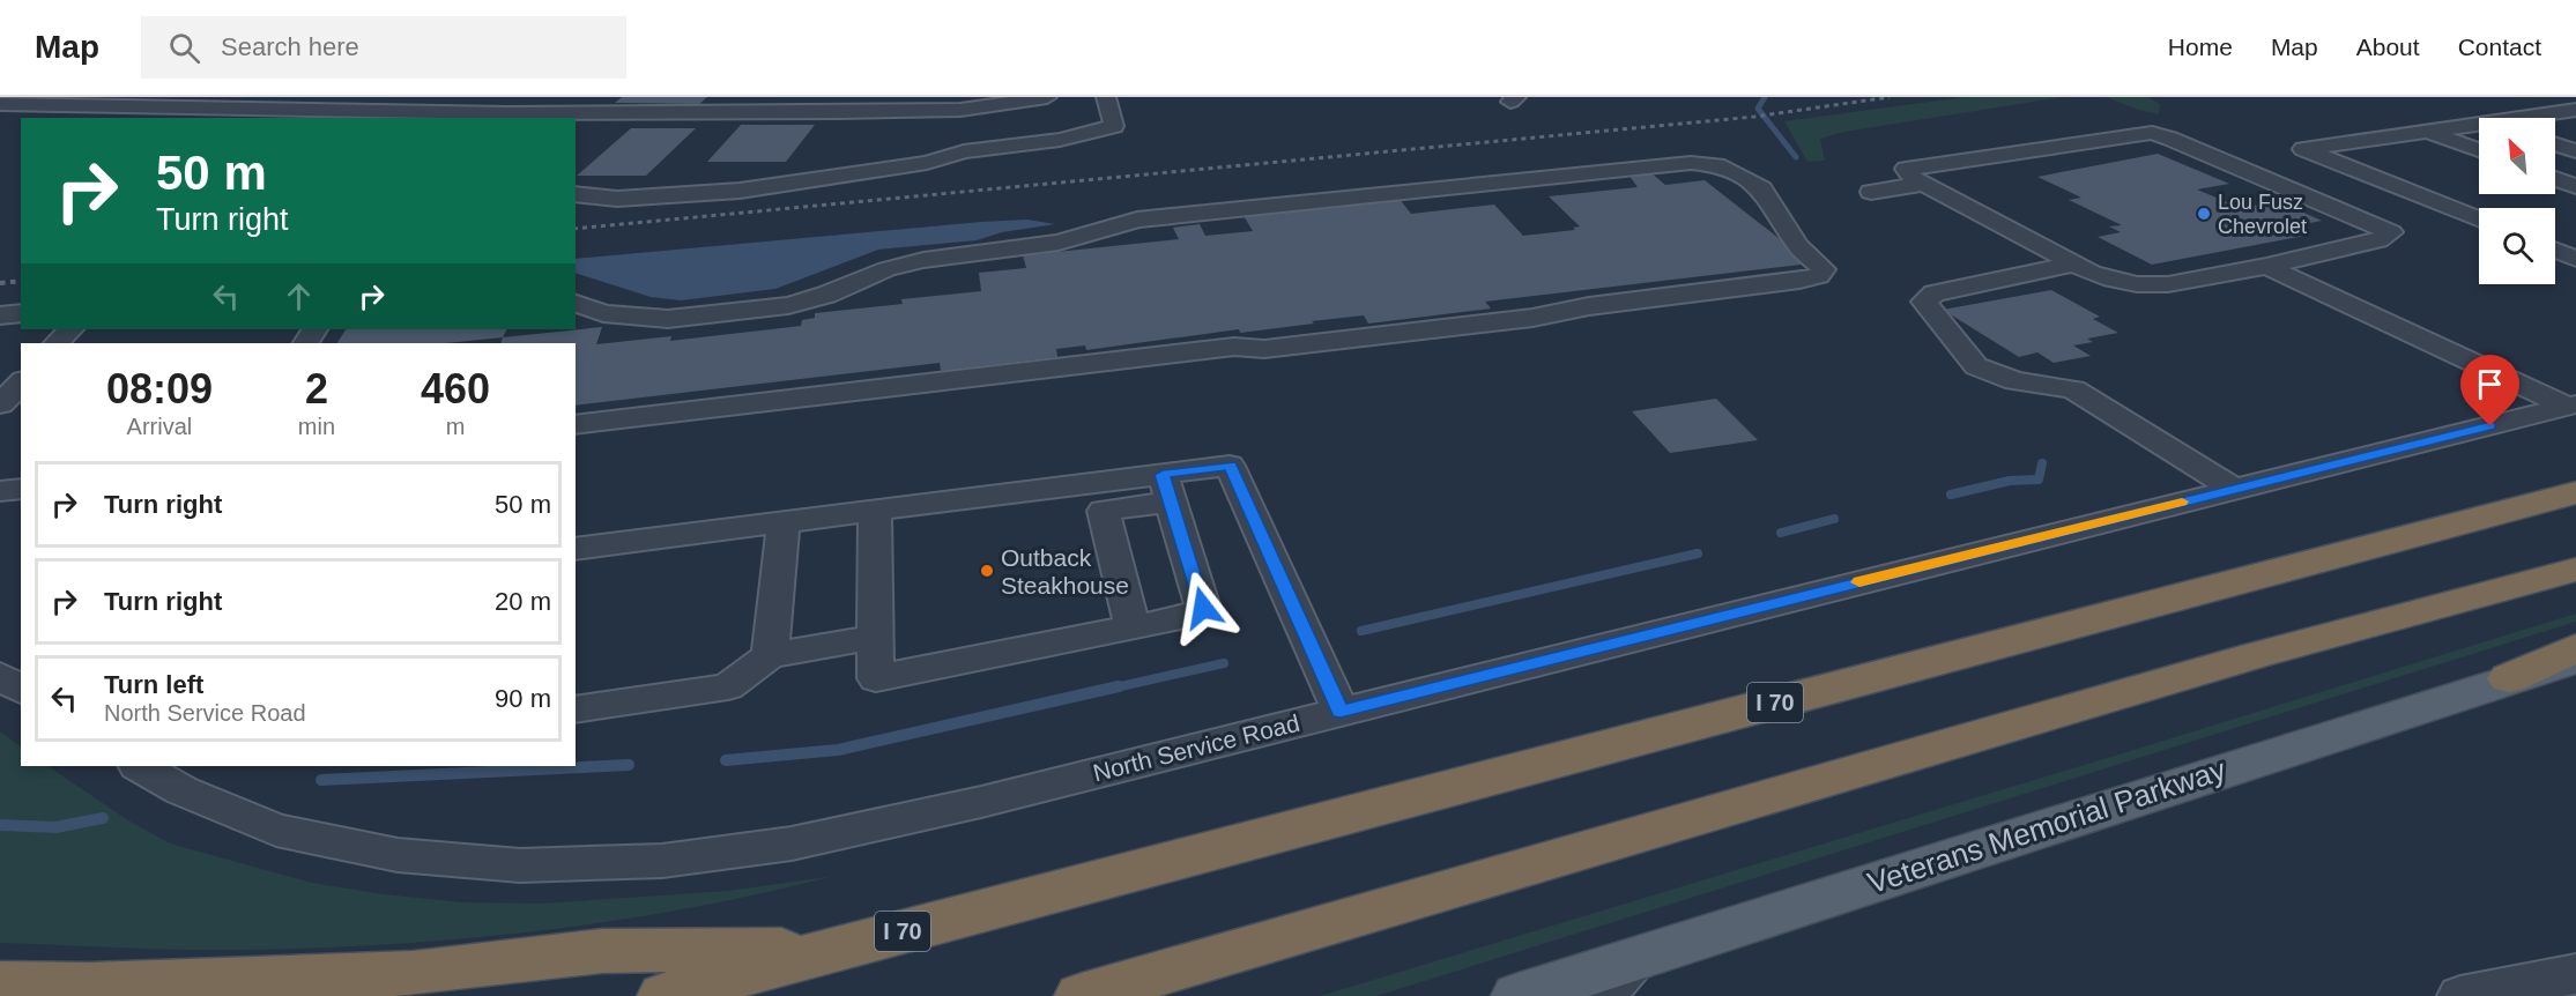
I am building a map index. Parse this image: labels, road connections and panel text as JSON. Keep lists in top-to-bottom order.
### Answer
{
  "streets": {
    "highway": ["I 70"],
    "main road": ["Veterans Memorial Parkway"],
    "street": ["North Service Road"]
  },
  "places": ["Lou Fusz Chevrolet", "Outback Steakhouse"],
  "north": "top left",
  "page": {
    "header": "Map",
    "search": "Search here",
    "nav": [
      "Home",
      "Map",
      "About",
      "Contact"
    ],
    "turn": ["50 m", "Turn right"],
    "eta": [
      "08:09",
      "Arrival",
      "2",
      "min",
      "460",
      "m"
    ],
    "list": [
      {
        "name": "Turn right",
        "value": "50 m"
      },
      {
        "name": "Turn right",
        "value": "20 m"
      },
      {
        "name": "Turn left",
        "note": "North Service Road",
        "value": "90 m"
      }
    ]
  }
}
